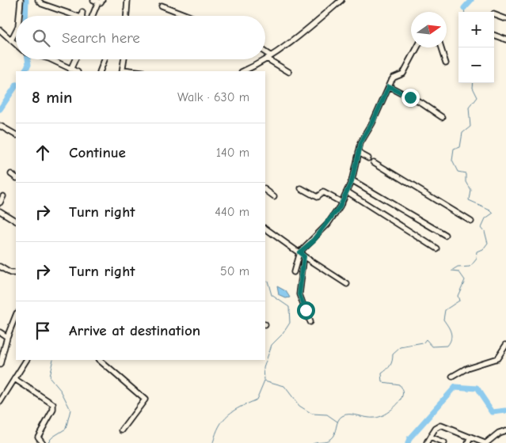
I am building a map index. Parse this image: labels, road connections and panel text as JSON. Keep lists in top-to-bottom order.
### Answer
{
  "north": "right",
  "page": {
    "map_buttons": ["+", "−"],
    "search": "Search here",
    "heading": ["8 min", "Walk · 630 m"],
    "list": [
      ["Continue", "140 m"],
      ["Turn right", "440 m"],
      ["Turn right", "50 m"],
      "Arrive at destination"
    ]
  }
}
